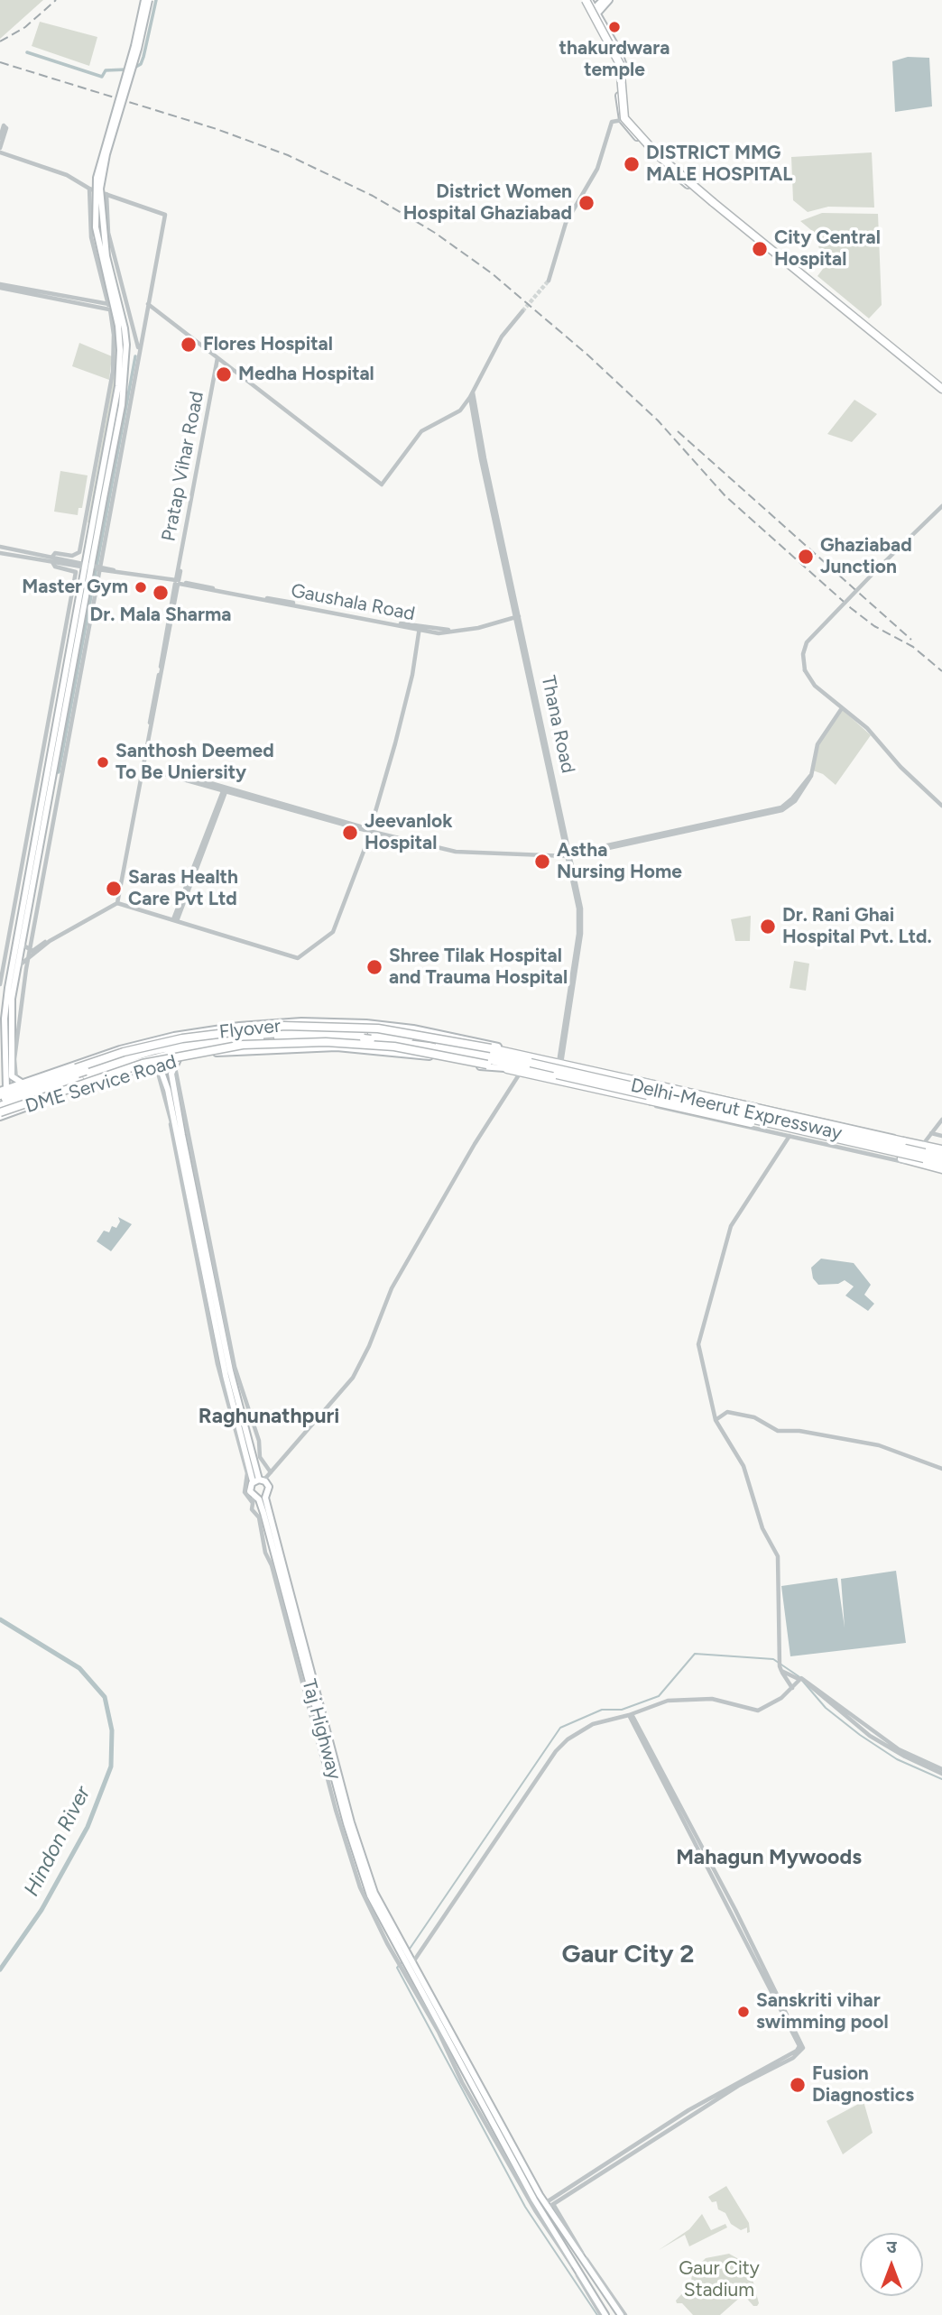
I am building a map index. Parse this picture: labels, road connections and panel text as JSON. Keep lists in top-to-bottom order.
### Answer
{
  "streets": {
    "highway": ["Flyover", "Delhi-Meerut Expressway"],
    "main road": ["DME Service Road", "Taj Highway"],
    "street": ["Pratap Vihar Road", "Gaushala Road", "Thana Road"]
  },
  "crossings": [
    ["Pratap Vihar Road", "Gaushala Road"],
    ["Gaushala Road", "Thana Road"],
    ["Thana Road", "Flyover"],
    ["Flyover", "DME Service Road"]
  ],
  "districts": ["Raghunathpuri", "Mahagun Mywoods", "Gaur City 2"],
  "water": ["Hindon River"],
  "parks": ["Gaur City Stadium"],
  "places": [
    "thakurdwara temple",
    "DISTRICT MMG MALE HOSPITAL",
    "District Women Hospital Ghaziabad",
    "City Central Hospital",
    "Flores Hospital",
    "Medha Hospital",
    "Ghaziabad Junction",
    "Master Gym",
    "Dr. Mala Sharma",
    "Santhosh Deemed To Be Uniersity",
    "Jeevanlok Hospital",
    "Astha Nursing Home",
    "Saras Health Care Pvt Ltd",
    "Dr. Rani Ghai Hospital Pvt. Ltd.",
    "Shree Tilak Hospital and Trauma Hospital",
    "Sanskriti vihar swimming pool",
    "Fusion Diagnostics"
  ],
  "north": "top"
}
